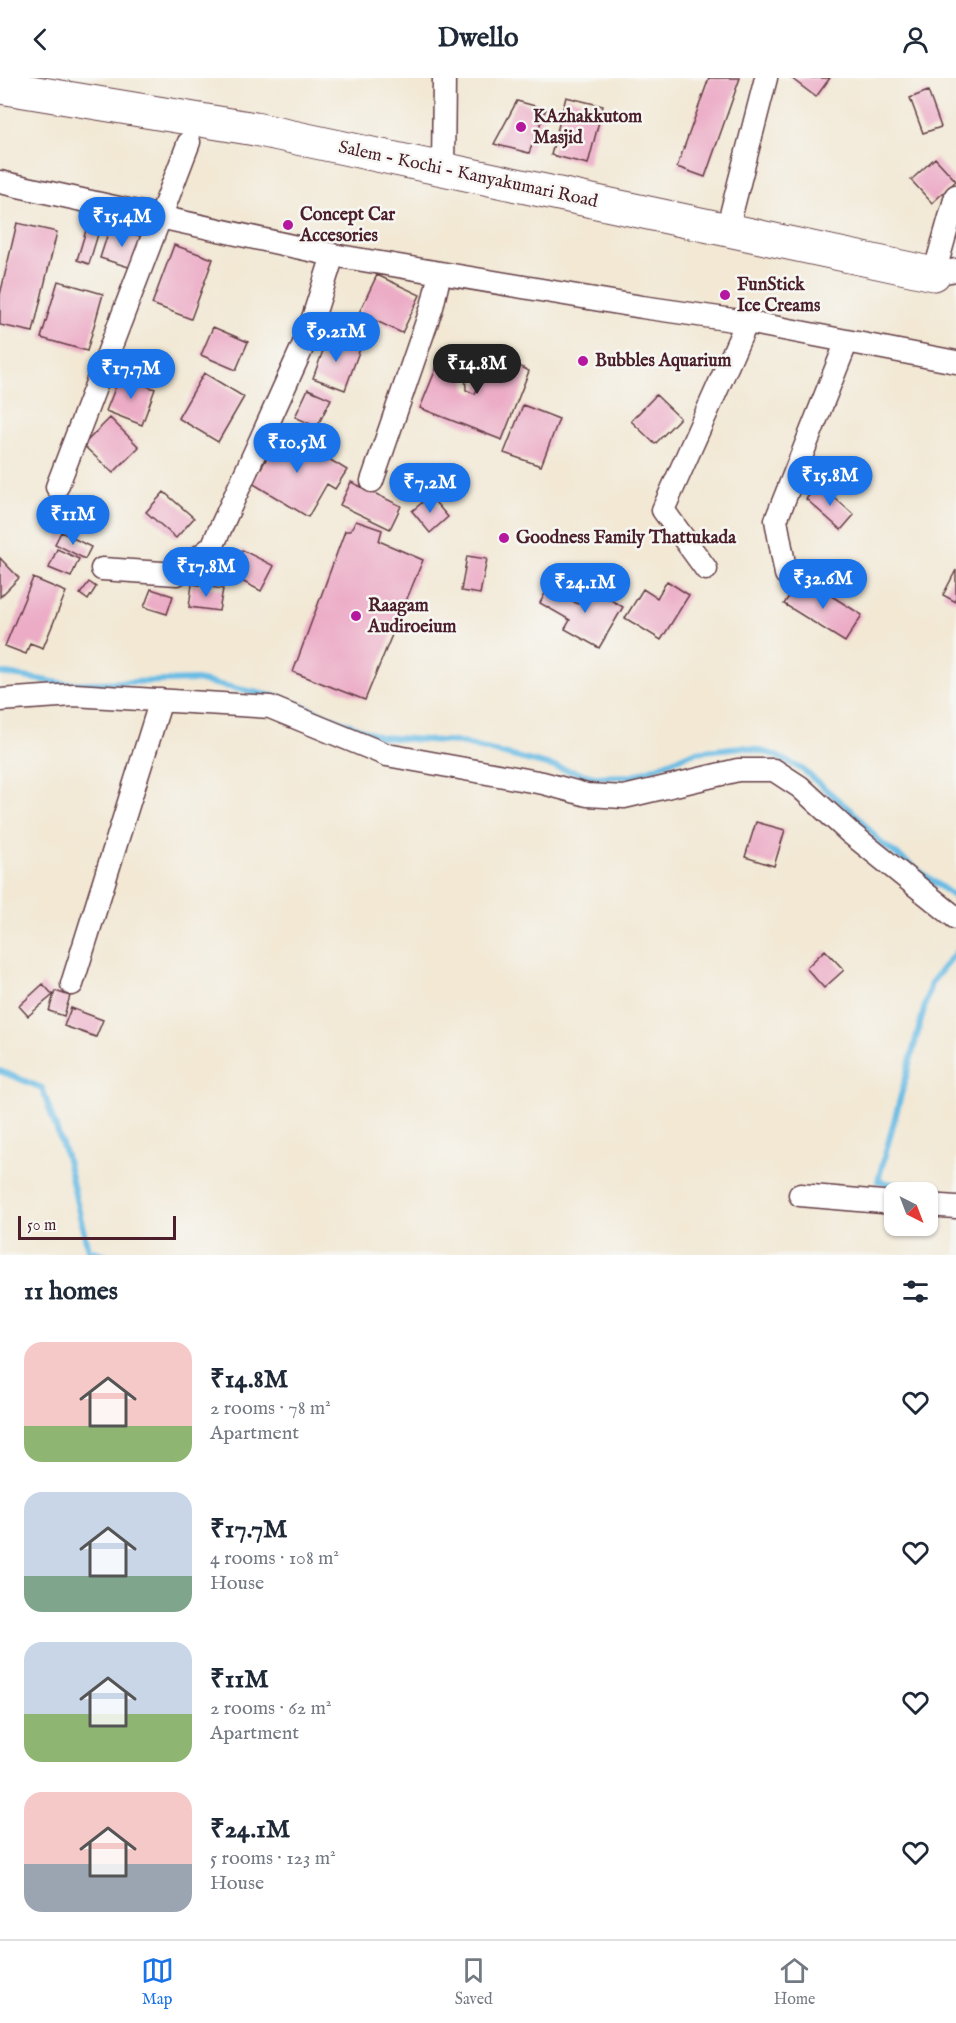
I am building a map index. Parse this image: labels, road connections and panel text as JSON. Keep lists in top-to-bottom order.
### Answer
{
  "streets": {
    "highway": ["Salem - Kochi - Kanyakumari Road"]
  },
  "places": [
    "KAzhakkutom Masjid",
    "Concept Car Accesories",
    "FunStick Ice Creams",
    "Bubbles Aquarium",
    "Goodness Family Thattukada",
    "Raagam Audiroeium"
  ],
  "scale_bar": "50 m",
  "north": "bottom right",
  "page": {
    "header": "Dwello",
    "price": [
      "₹15.4M",
      "₹9.21M",
      "₹14.8M",
      "₹17.7M",
      "₹10.5M",
      "₹15.8M",
      "₹7.2M",
      "₹11M",
      "₹17.8M",
      "₹32.6M",
      "₹24.1M"
    ],
    "scale": "50 m",
    "heading": "11 homes",
    "list": [
      {
        "name": "₹14.8M",
        "note": "2 rooms · 78 m² · Apartment"
      },
      {
        "name": "₹17.7M",
        "note": "4 rooms · 108 m² · House"
      },
      {
        "name": "₹11M",
        "note": "2 rooms · 62 m² · Apartment"
      },
      {
        "name": "₹24.1M",
        "note": "5 rooms · 123 m² · House"
      }
    ],
    "tabs": ["Map", "Saved", "Home"]
  }
}
